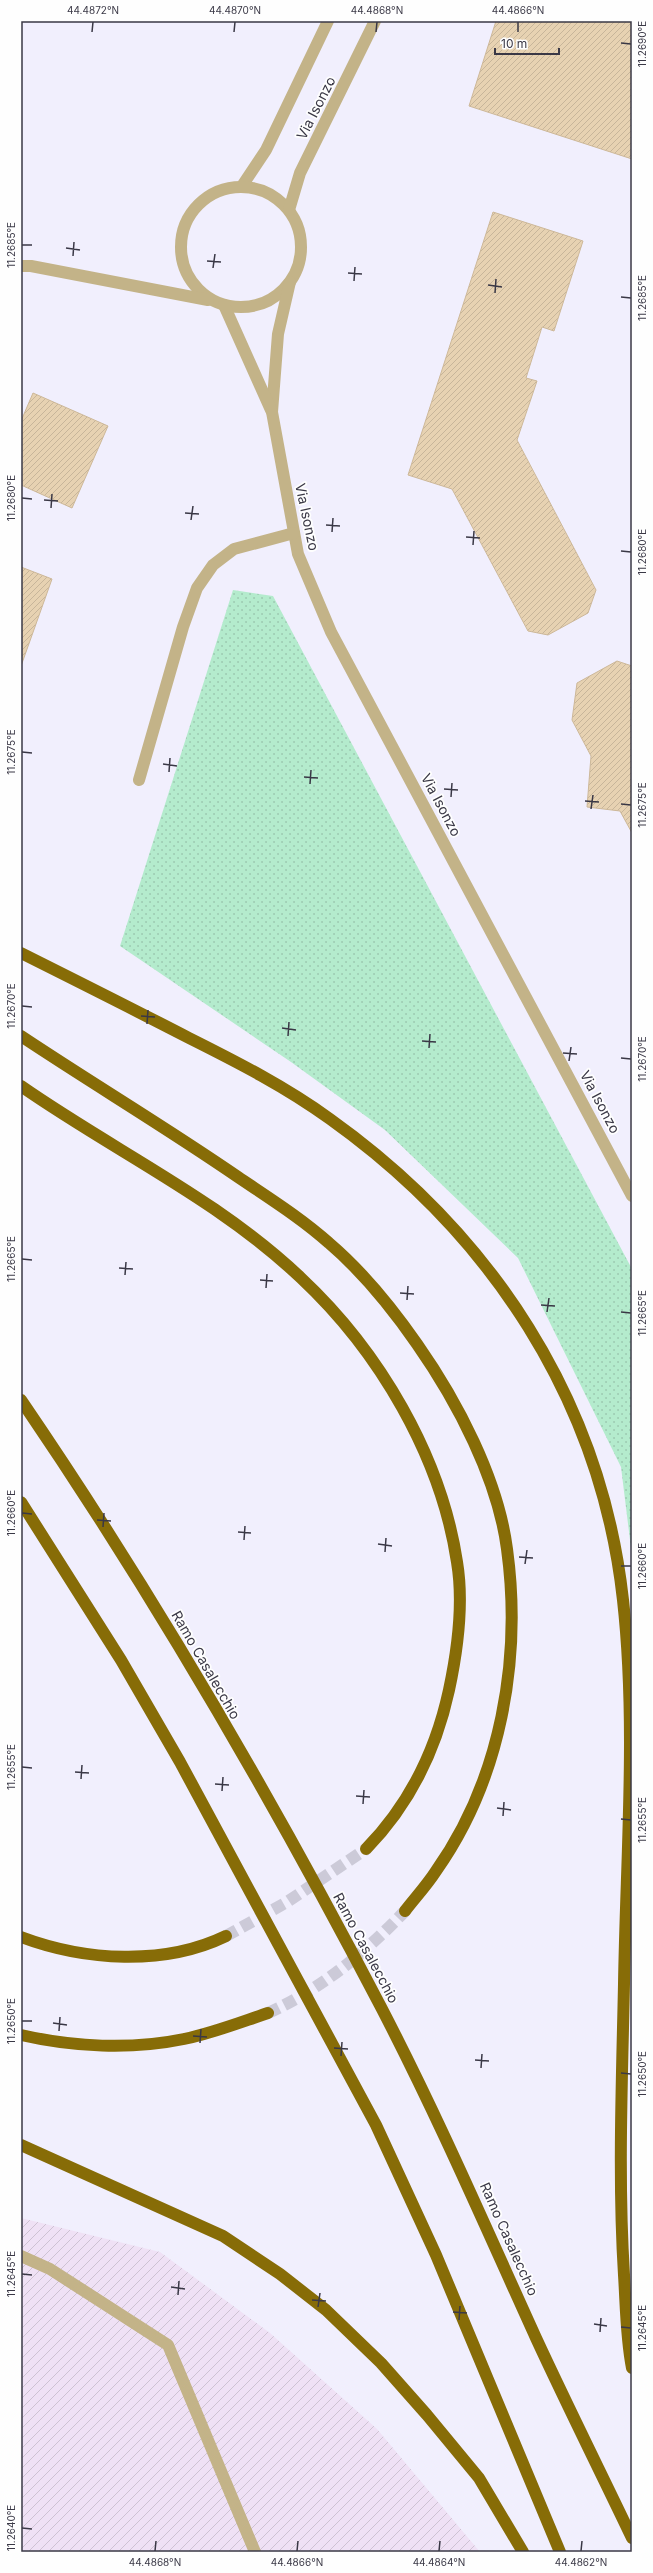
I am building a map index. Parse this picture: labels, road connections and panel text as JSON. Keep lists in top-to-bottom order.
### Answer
{
  "streets": {
    "highway": ["Ramo Casalecchio"],
    "street": ["Via Isonzo"]
  },
  "scale_bar": "10 m",
  "coordinates": [
    "44.4872°N",
    "44.4870°N",
    "44.4868°N",
    "44.4866°N",
    "11.2690°E",
    "11.2685°E",
    "11.2680°E",
    "11.2675°E",
    "11.2670°E",
    "11.2665°E",
    "11.2660°E",
    "11.2655°E",
    "11.2650°E",
    "11.2645°E",
    "11.2640°E",
    "44.4864°N",
    "44.4862°N"
  ]
}
